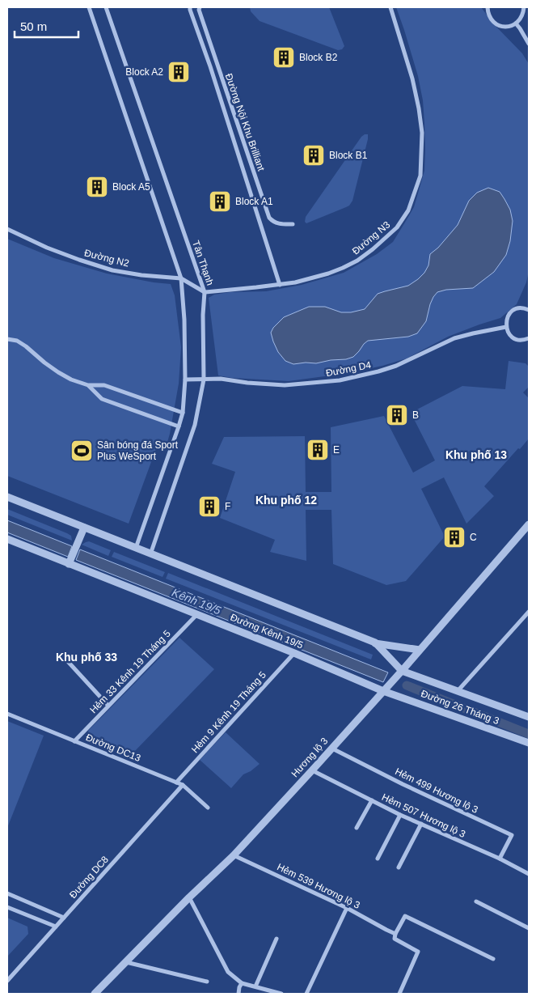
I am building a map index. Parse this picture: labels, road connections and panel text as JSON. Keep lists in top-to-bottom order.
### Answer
{
  "streets": {
    "street": [
      "Đường Nội Khu Brilliant",
      "Đường N3",
      "Đường N2",
      "Tân Thạnh",
      "Đường D4",
      "Đường Kênh 19/5",
      "Hẻm 33 Kênh 19 Tháng 5",
      "Đường 26 Tháng 3",
      "Hẻm 9 Kênh 19 Tháng 5",
      "Đường DC13",
      "Hương lộ 3",
      "Hẻm 499 Hương lộ 3",
      "Hẻm 507 Hương lộ 3",
      "Đường DC8",
      "Hẻm 539 Hương lộ 3"
    ]
  },
  "crossings": [
    ["Đường N3", "Đường N2"],
    ["Đường N3", "Tân Thạnh"],
    ["Đường N2", "Tân Thạnh"],
    ["Tân Thạnh", "Đường D4"],
    ["Đường Kênh 19/5", "Hẻm 33 Kênh 19 Tháng 5"],
    ["Đường Kênh 19/5", "Đường 26 Tháng 3"],
    ["Đường Kênh 19/5", "Hẻm 9 Kênh 19 Tháng 5"],
    ["Đường Kênh 19/5", "Hương lộ 3"],
    ["Hẻm 33 Kênh 19 Tháng 5", "Đường DC13"],
    ["Đường 26 Tháng 3", "Hương lộ 3"],
    ["Hẻm 9 Kênh 19 Tháng 5", "Đường DC13"],
    ["Đường DC13", "Đường DC8"],
    ["Hương lộ 3", "Hẻm 499 Hương lộ 3"],
    ["Hương lộ 3", "Hẻm 507 Hương lộ 3"],
    ["Hương lộ 3", "Hẻm 539 Hương lộ 3"],
    ["Hẻm 499 Hương lộ 3", "Hẻm 507 Hương lộ 3"]
  ],
  "districts": ["Khu phố 13", "Khu phố 12", "Khu phố 33"],
  "water": ["Kênh 19/5"],
  "places": {
    "building": [
      "Block B2",
      "Block A2",
      "Block B1",
      "Block A5",
      "Block A1",
      "B",
      "E",
      "F",
      "C"
    ],
    "sports": ["Sân bóng đá Sport Plus WeSport"]
  },
  "scale_bar": "50 m"
}
